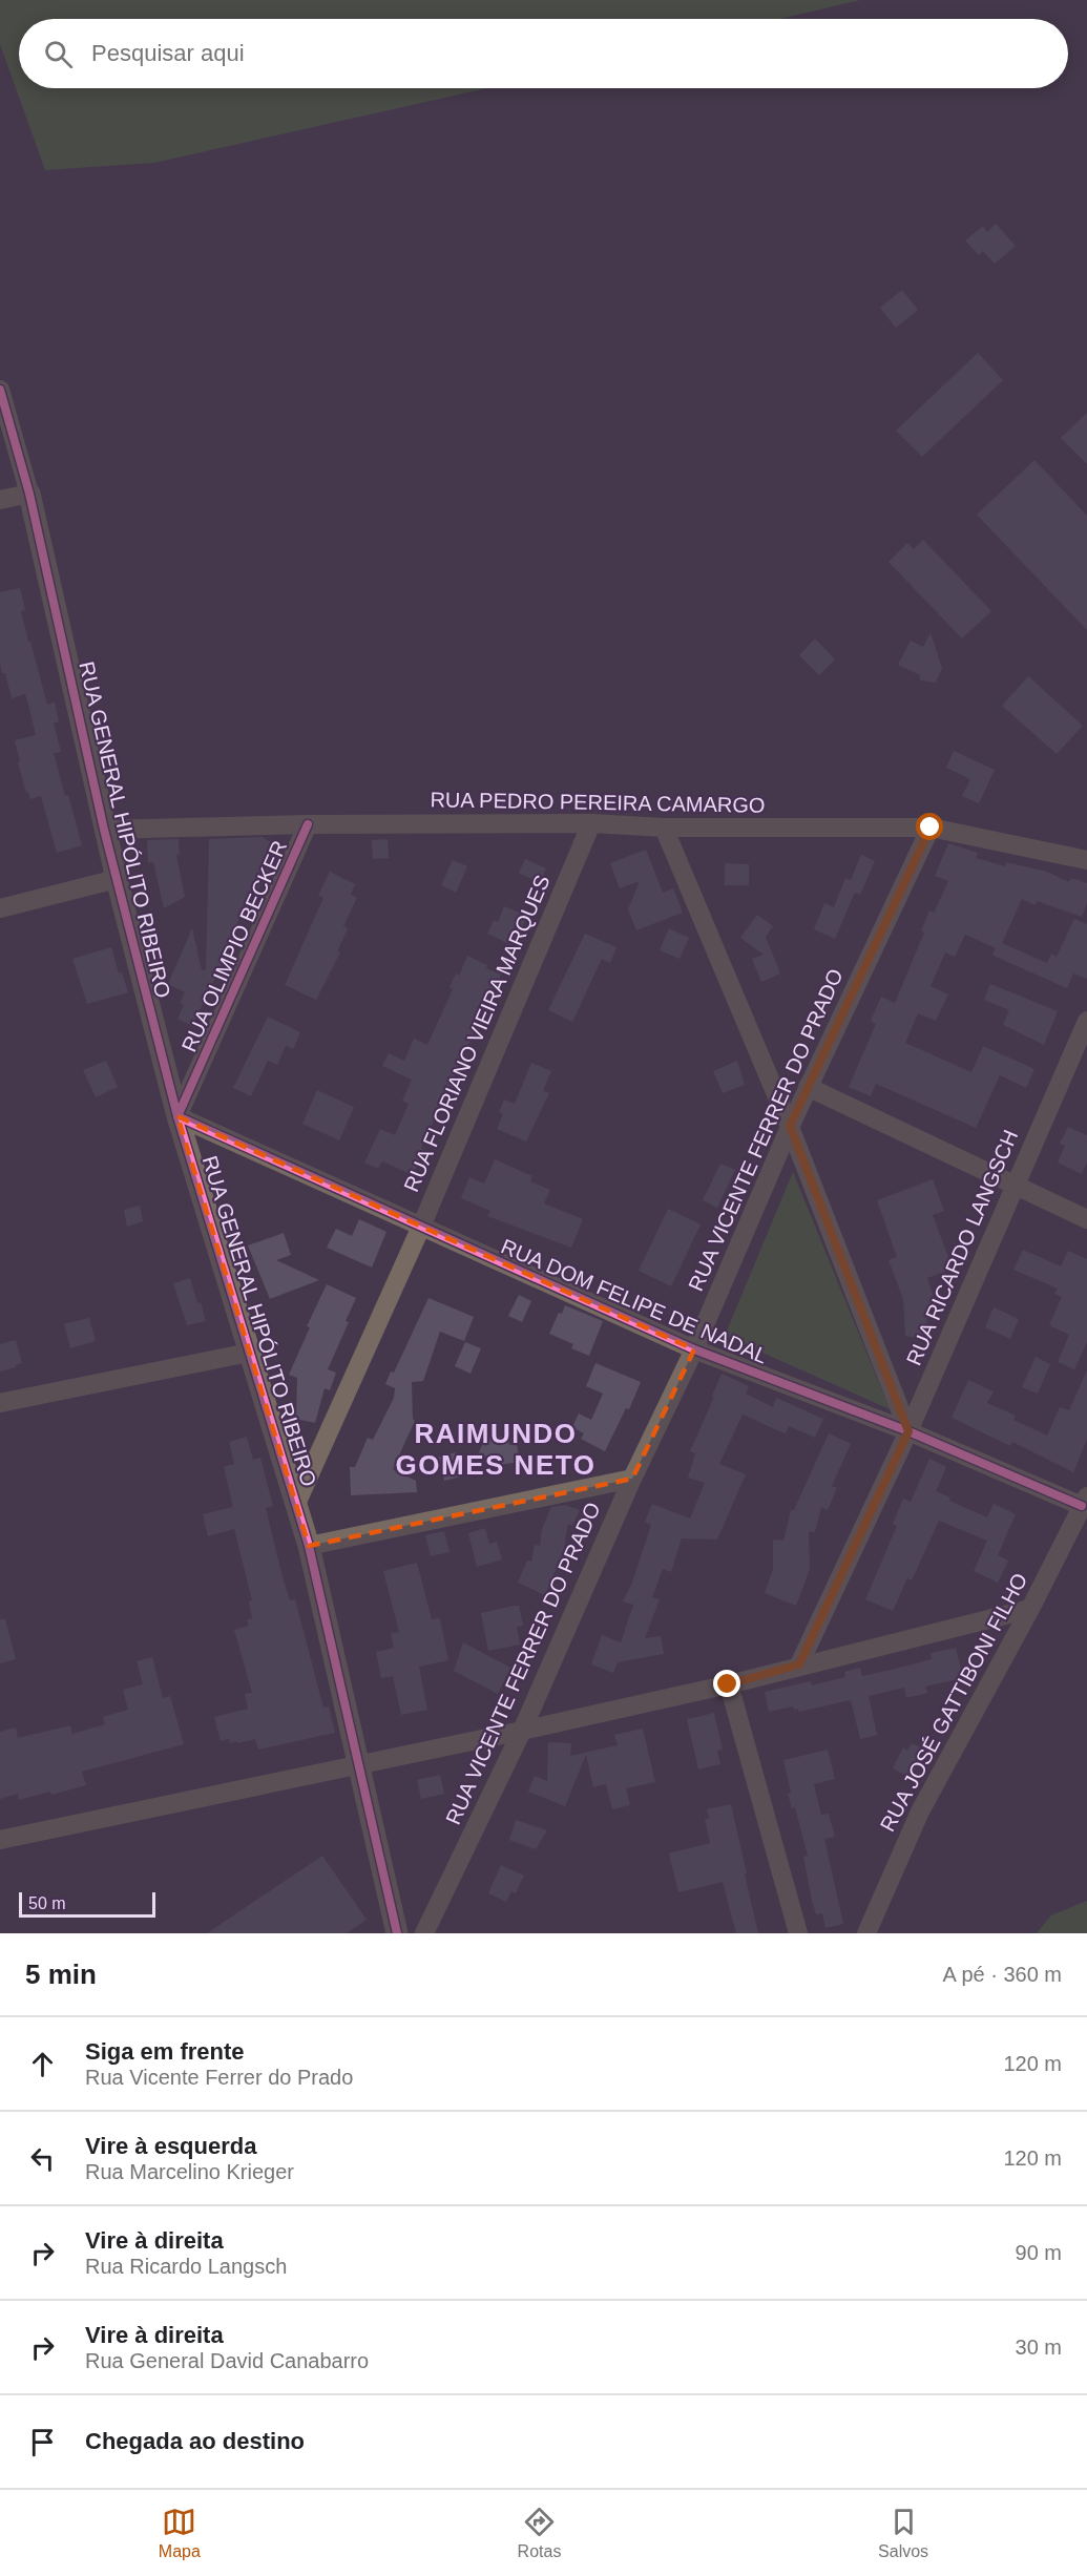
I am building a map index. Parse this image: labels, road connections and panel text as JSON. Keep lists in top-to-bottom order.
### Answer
{
  "streets": {
    "street": [
      "RUA PEDRO PEREIRA CAMARGO",
      "RUA GENERAL HIPÓLITO RIBEIRO",
      "RUA OLIMPIO BECKER",
      "RUA FLORIANO VIEIRA MARQUES",
      "RUA VICENTE FERRER DO PRADO",
      "RUA RICARDO LANGSCH",
      "RUA DOM FELIPE DE NADAL",
      "RUA JOSÉ GATTIBONI FILHO"
    ]
  },
  "crossings": [
    ["RUA PEDRO PEREIRA CAMARGO", "RUA GENERAL HIPÓLITO RIBEIRO"],
    ["RUA PEDRO PEREIRA CAMARGO", "RUA OLIMPIO BECKER"],
    ["RUA PEDRO PEREIRA CAMARGO", "RUA FLORIANO VIEIRA MARQUES"],
    ["RUA PEDRO PEREIRA CAMARGO", "RUA VICENTE FERRER DO PRADO"],
    ["RUA GENERAL HIPÓLITO RIBEIRO", "RUA OLIMPIO BECKER"],
    ["RUA GENERAL HIPÓLITO RIBEIRO", "RUA FLORIANO VIEIRA MARQUES"],
    ["RUA GENERAL HIPÓLITO RIBEIRO", "RUA DOM FELIPE DE NADAL"],
    ["RUA OLIMPIO BECKER", "RUA DOM FELIPE DE NADAL"],
    ["RUA FLORIANO VIEIRA MARQUES", "RUA DOM FELIPE DE NADAL"],
    ["RUA VICENTE FERRER DO PRADO", "RUA DOM FELIPE DE NADAL"],
    ["RUA RICARDO LANGSCH", "RUA DOM FELIPE DE NADAL"],
    ["RUA DOM FELIPE DE NADAL", "RUA JOSÉ GATTIBONI FILHO"]
  ],
  "districts": ["RAIMUNDO GOMES NETO"],
  "scale_bar": "50 m",
  "page": {
    "search": "Pesquisar aqui",
    "scale": "50 m",
    "heading": ["5 min", "A pé · 360 m"],
    "list": [
      ["Siga em frente", "Rua Vicente Ferrer do Prado", "120 m"],
      ["Vire à esquerda", "Rua Marcelino Krieger", "120 m"],
      ["Vire à direita", "Rua Ricardo Langsch", "90 m"],
      ["Vire à direita", "Rua General David Canabarro", "30 m"],
      "Chegada ao destino"
    ],
    "nav": ["Mapa", "Rotas", "Salvos"]
  }
}
